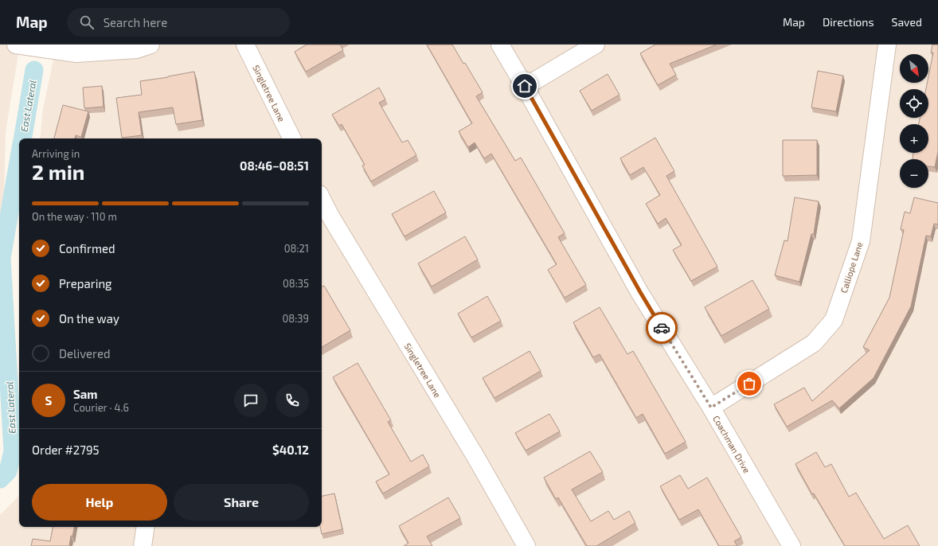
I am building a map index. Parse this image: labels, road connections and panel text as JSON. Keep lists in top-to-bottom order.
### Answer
{
  "streets": {
    "street": ["Singletree Lane", "Calliope Lane", "Coachman Drive"]
  },
  "crossings": [
    ["Calliope Lane", "Coachman Drive"]
  ],
  "water": ["East Lateral"],
  "north": "bottom right",
  "page": {
    "header": "Map",
    "search": "Search here",
    "nav": ["Map", "Directions", "Saved"],
    "map_buttons": ["+", "−"],
    "heading": ["2 min", "Arriving in", "08:46–08:51"],
    "panel": [
      "Sam",
      "Courier · 4.6",
      "Order #2795",
      "$40.12"
    ],
    "bar": "On the way · 110 m",
    "list": [
      ["Confirmed", "08:21"],
      ["Preparing", "08:35"],
      ["On the way", "08:39"],
      "Delivered"
    ],
    "round": "S",
    "buttons": ["Help", "Share"]
  }
}
